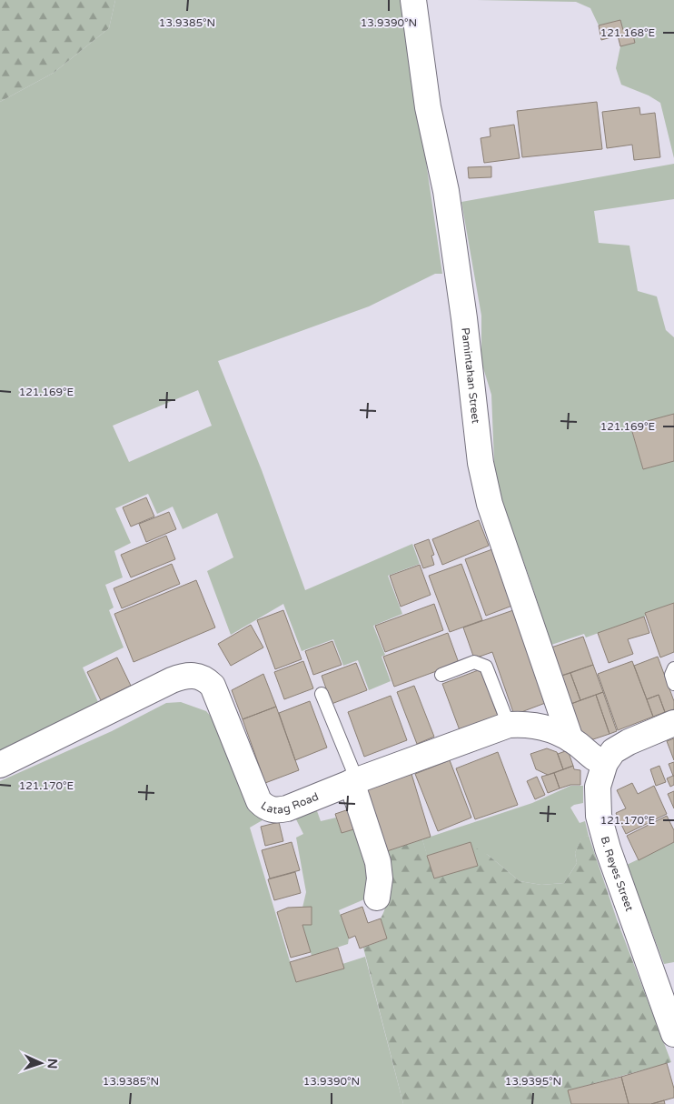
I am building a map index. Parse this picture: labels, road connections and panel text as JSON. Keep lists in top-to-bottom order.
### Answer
{
  "streets": {
    "street": ["Pamintahan Street", "Latag Road", "B. Reyes Street"]
  },
  "crossings": [
    ["Pamintahan Street", "Latag Road"],
    ["Latag Road", "B. Reyes Street"]
  ],
  "north": "right",
  "coordinates": [
    "13.9385°N",
    "13.9390°N",
    "121.168°E",
    "121.169°E",
    "121.170°E",
    "13.9395°N"
  ]
}
